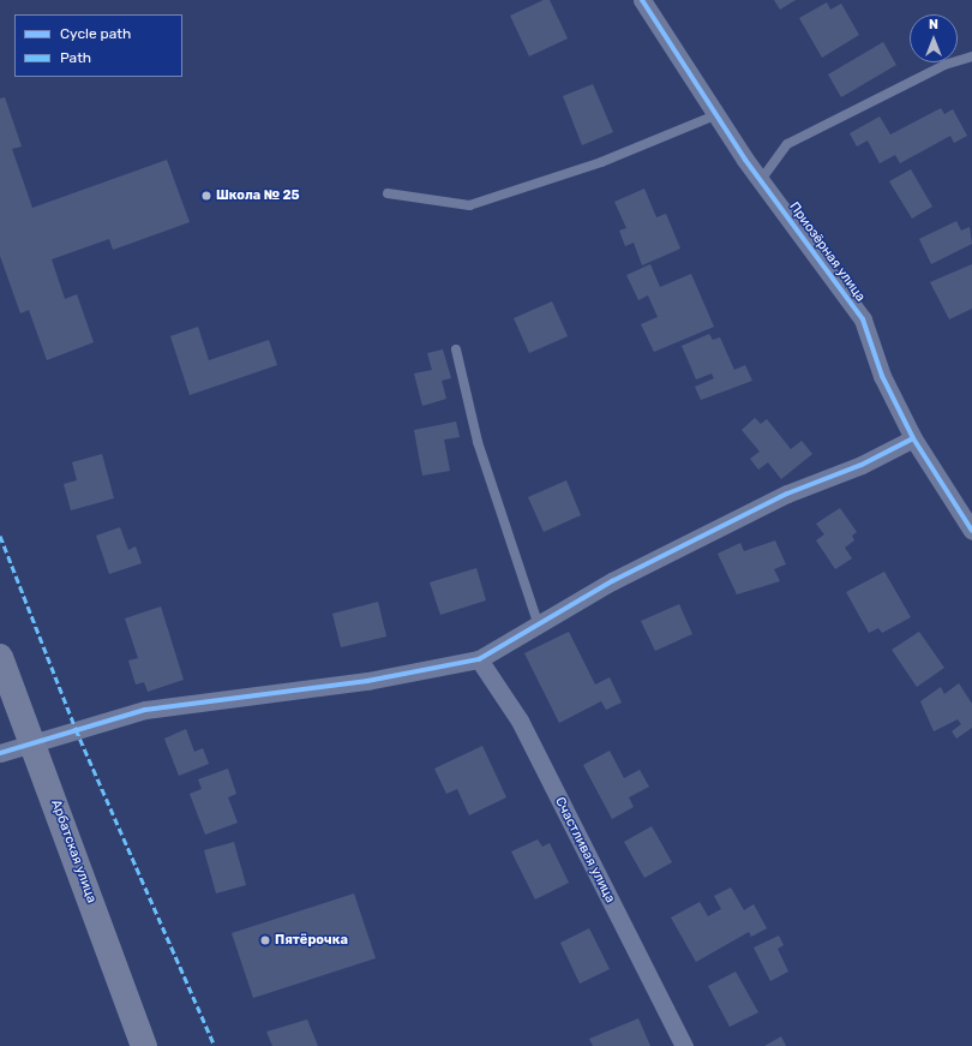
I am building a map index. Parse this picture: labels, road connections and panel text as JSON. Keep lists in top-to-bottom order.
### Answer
{
  "streets": {
    "main road": ["Арбатская улица"],
    "street": ["Приозёрная улица", "Счастливая улица"]
  },
  "places": ["Школа № 25", "Пятёрочка"],
  "legend": ["Cycle path", "Path"],
  "north": "top"
}
